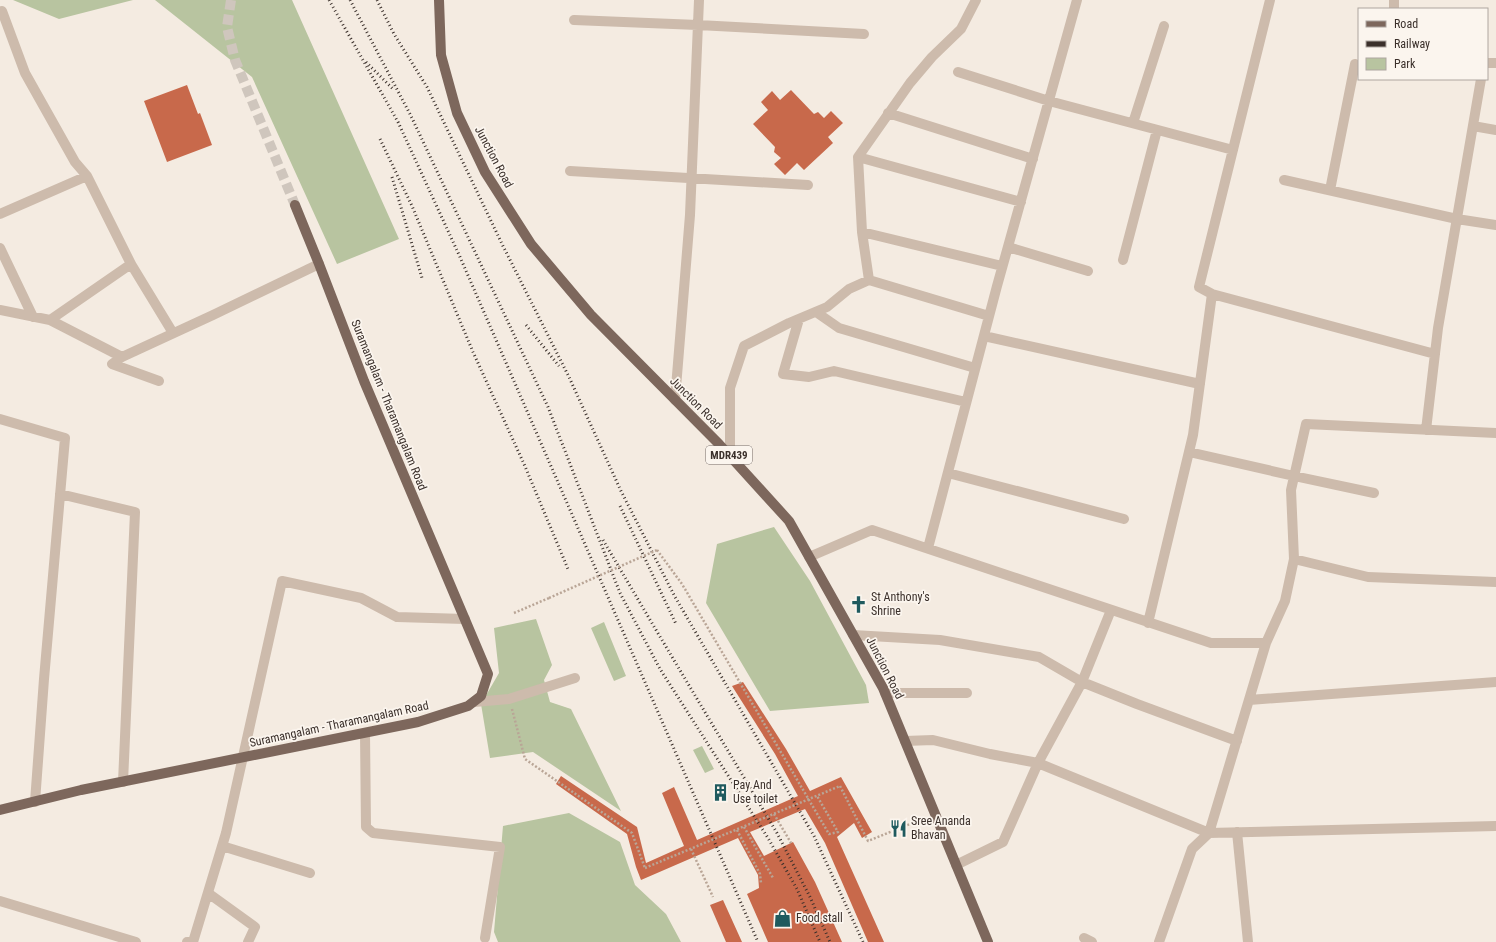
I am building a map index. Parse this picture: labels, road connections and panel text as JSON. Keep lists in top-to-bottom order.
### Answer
{
  "streets": {
    "main road": ["Junction Road", "Suramangalam - Tharamangalam Road", "MDR439"]
  },
  "places": {
    "church": ["St Anthony's Shrine"],
    "building": ["Pay And Use toilet"],
    "restaurant": ["Sree Ananda Bhavan"],
    "shop": ["Food stall"]
  },
  "legend": ["Road", "Railway", "Park"]
}
